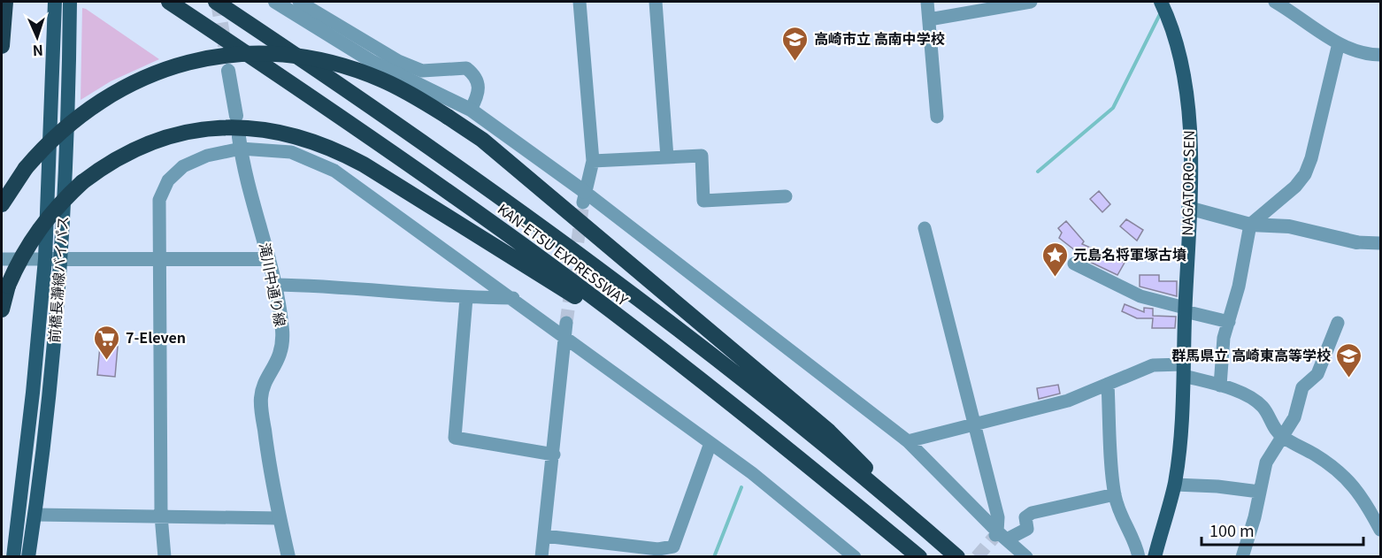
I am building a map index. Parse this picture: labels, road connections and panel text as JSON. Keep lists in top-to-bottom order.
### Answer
{
  "streets": {
    "highway": ["KAN-ETSU EXPRESSWAY"],
    "main road": ["NAGATORO-SEN", "前橋長瀞線バイパス"],
    "street": ["滝川中通り線"]
  },
  "places": {
    "school or university": ["高崎市立 高南中学校", "群馬県立 高崎東高等学校"],
    "place": ["元島名将軍塚古墳"],
    "supermarket": ["7-Eleven"]
  },
  "scale_bar": "100 m",
  "north": "bottom"
}
